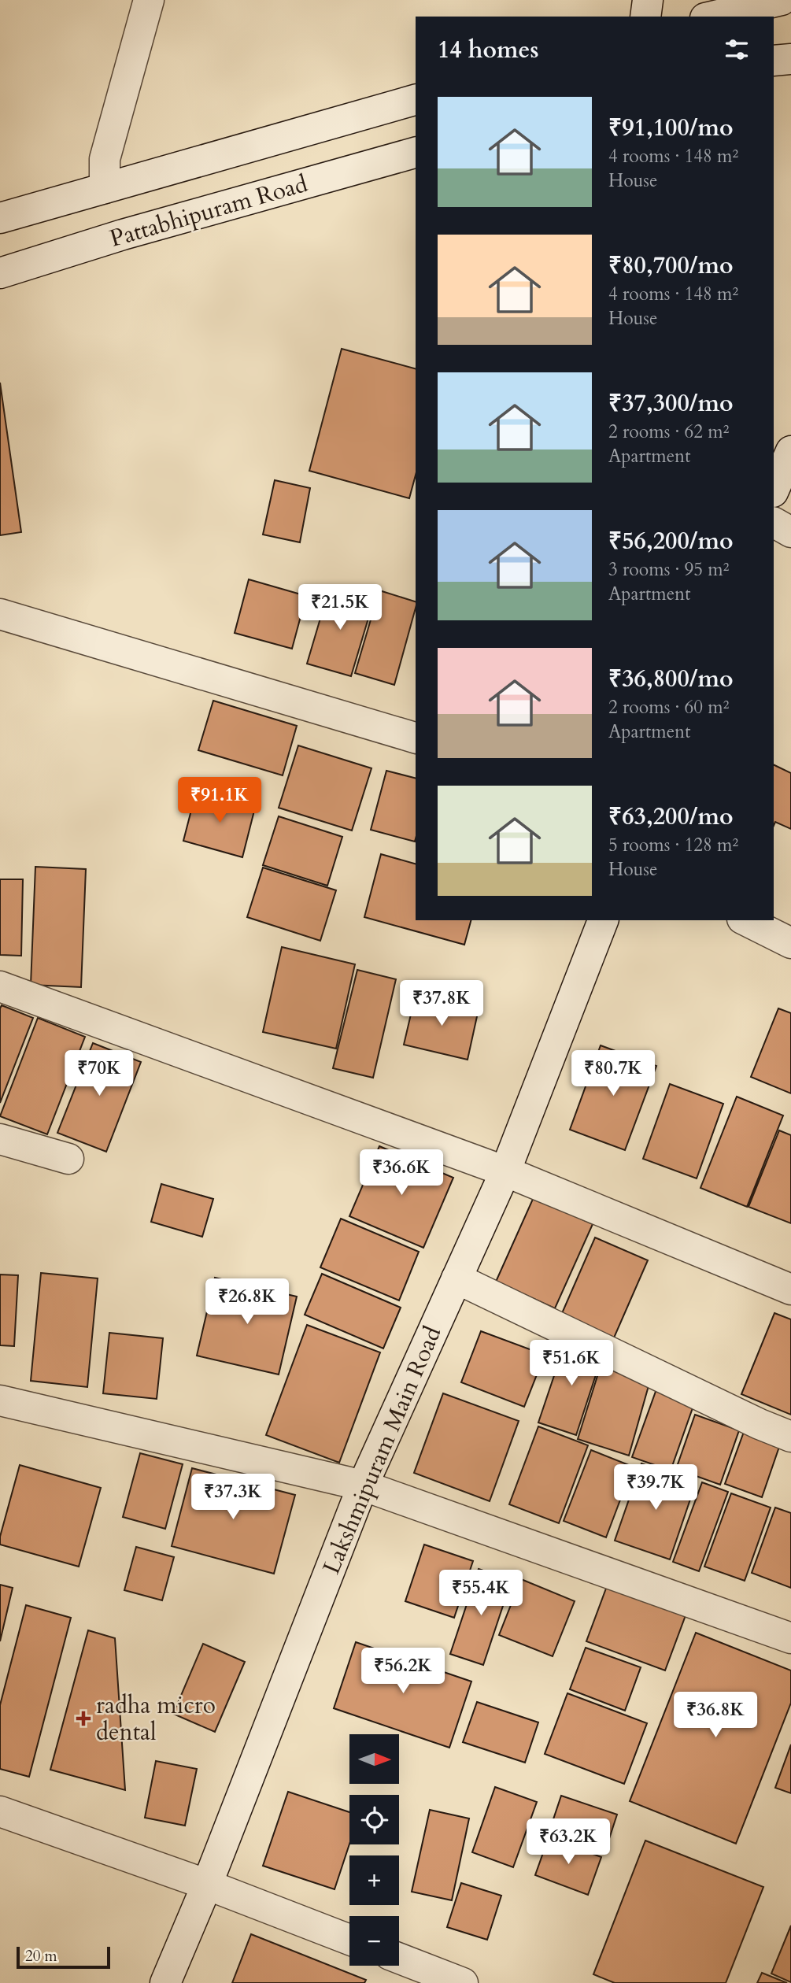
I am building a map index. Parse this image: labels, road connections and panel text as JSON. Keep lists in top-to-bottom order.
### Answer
{
  "streets": {
    "street": ["Pattabhipuram Road", "Lakshmipuram Main Road"]
  },
  "places": {
    "health": ["radha micro dental"]
  },
  "scale_bar": "20 m",
  "north": "right",
  "page": {
    "heading": "14 homes",
    "list": [
      {
        "name": "₹91,100/mo",
        "note": "4 rooms · 148 m² · House"
      },
      {
        "name": "₹80,700/mo",
        "note": "4 rooms · 148 m² · House"
      },
      {
        "name": "₹37,300/mo",
        "note": "2 rooms · 62 m² · Apartment"
      },
      {
        "name": "₹56,200/mo",
        "note": "3 rooms · 95 m² · Apartment"
      },
      {
        "name": "₹36,800/mo",
        "note": "2 rooms · 60 m² · Apartment"
      },
      {
        "name": "₹63,200/mo",
        "note": "5 rooms · 128 m² · House"
      }
    ],
    "price": [
      "₹21.5K",
      "₹91.1K",
      "₹37.8K",
      "₹70K",
      "₹80.7K",
      "₹36.6K",
      "₹26.8K",
      "₹51.6K",
      "₹39.7K",
      "₹37.3K",
      "₹55.4K",
      "₹56.2K",
      "₹36.8K",
      "₹63.2K"
    ],
    "map_buttons": ["+", "−"],
    "scale": "20 m"
  }
}
